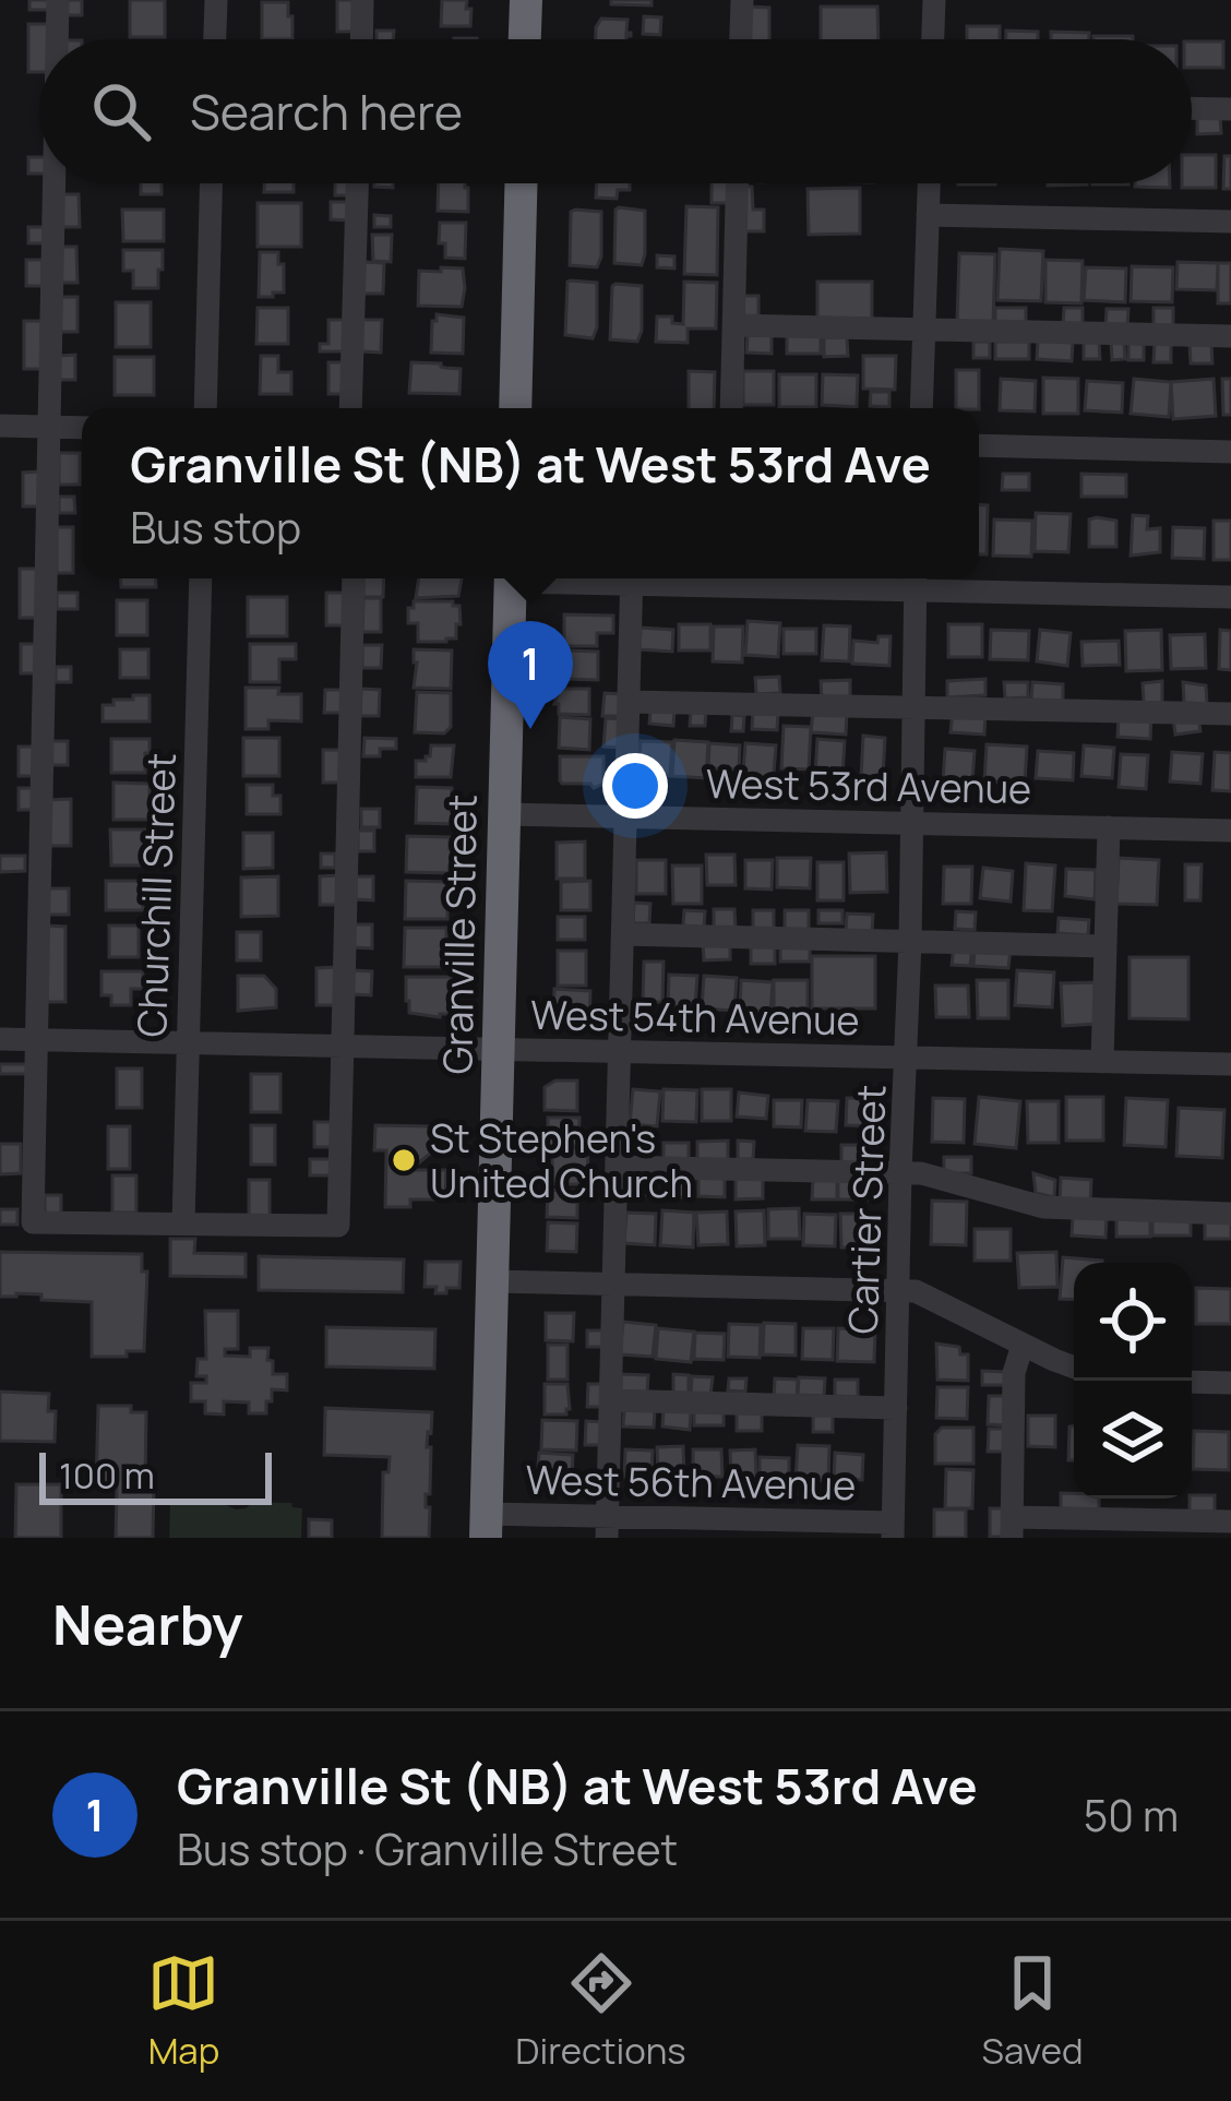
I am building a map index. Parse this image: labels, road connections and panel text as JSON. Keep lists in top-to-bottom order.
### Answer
{
  "streets": {
    "highway": ["Granville Street"],
    "street": [
      "West 53rd Avenue",
      "Churchill Street",
      "West 54th Avenue",
      "Cartier Street",
      "West 56th Avenue"
    ]
  },
  "crossings": [
    ["West 53rd Avenue", "Granville Street"],
    ["West 53rd Avenue", "Cartier Street"],
    ["Churchill Street", "West 54th Avenue"],
    ["Granville Street", "West 54th Avenue"],
    ["Granville Street", "West 56th Avenue"],
    ["West 54th Avenue", "Cartier Street"],
    ["Cartier Street", "West 56th Avenue"]
  ],
  "places": ["St Stephen's United Church"],
  "scale_bar": "100 m",
  "page": {
    "search": "Search here",
    "popup": ["Granville St (NB) at West 53rd Ave", "Bus stop"],
    "pins": "1",
    "scale": "100 m",
    "heading": "Nearby",
    "list": [
      {
        "mark": "1",
        "name": "Granville St (NB) at West 53rd Ave",
        "note": "Bus stop · Granville Street",
        "value": "50 m"
      }
    ],
    "nav": ["Map", "Directions", "Saved"]
  }
}
